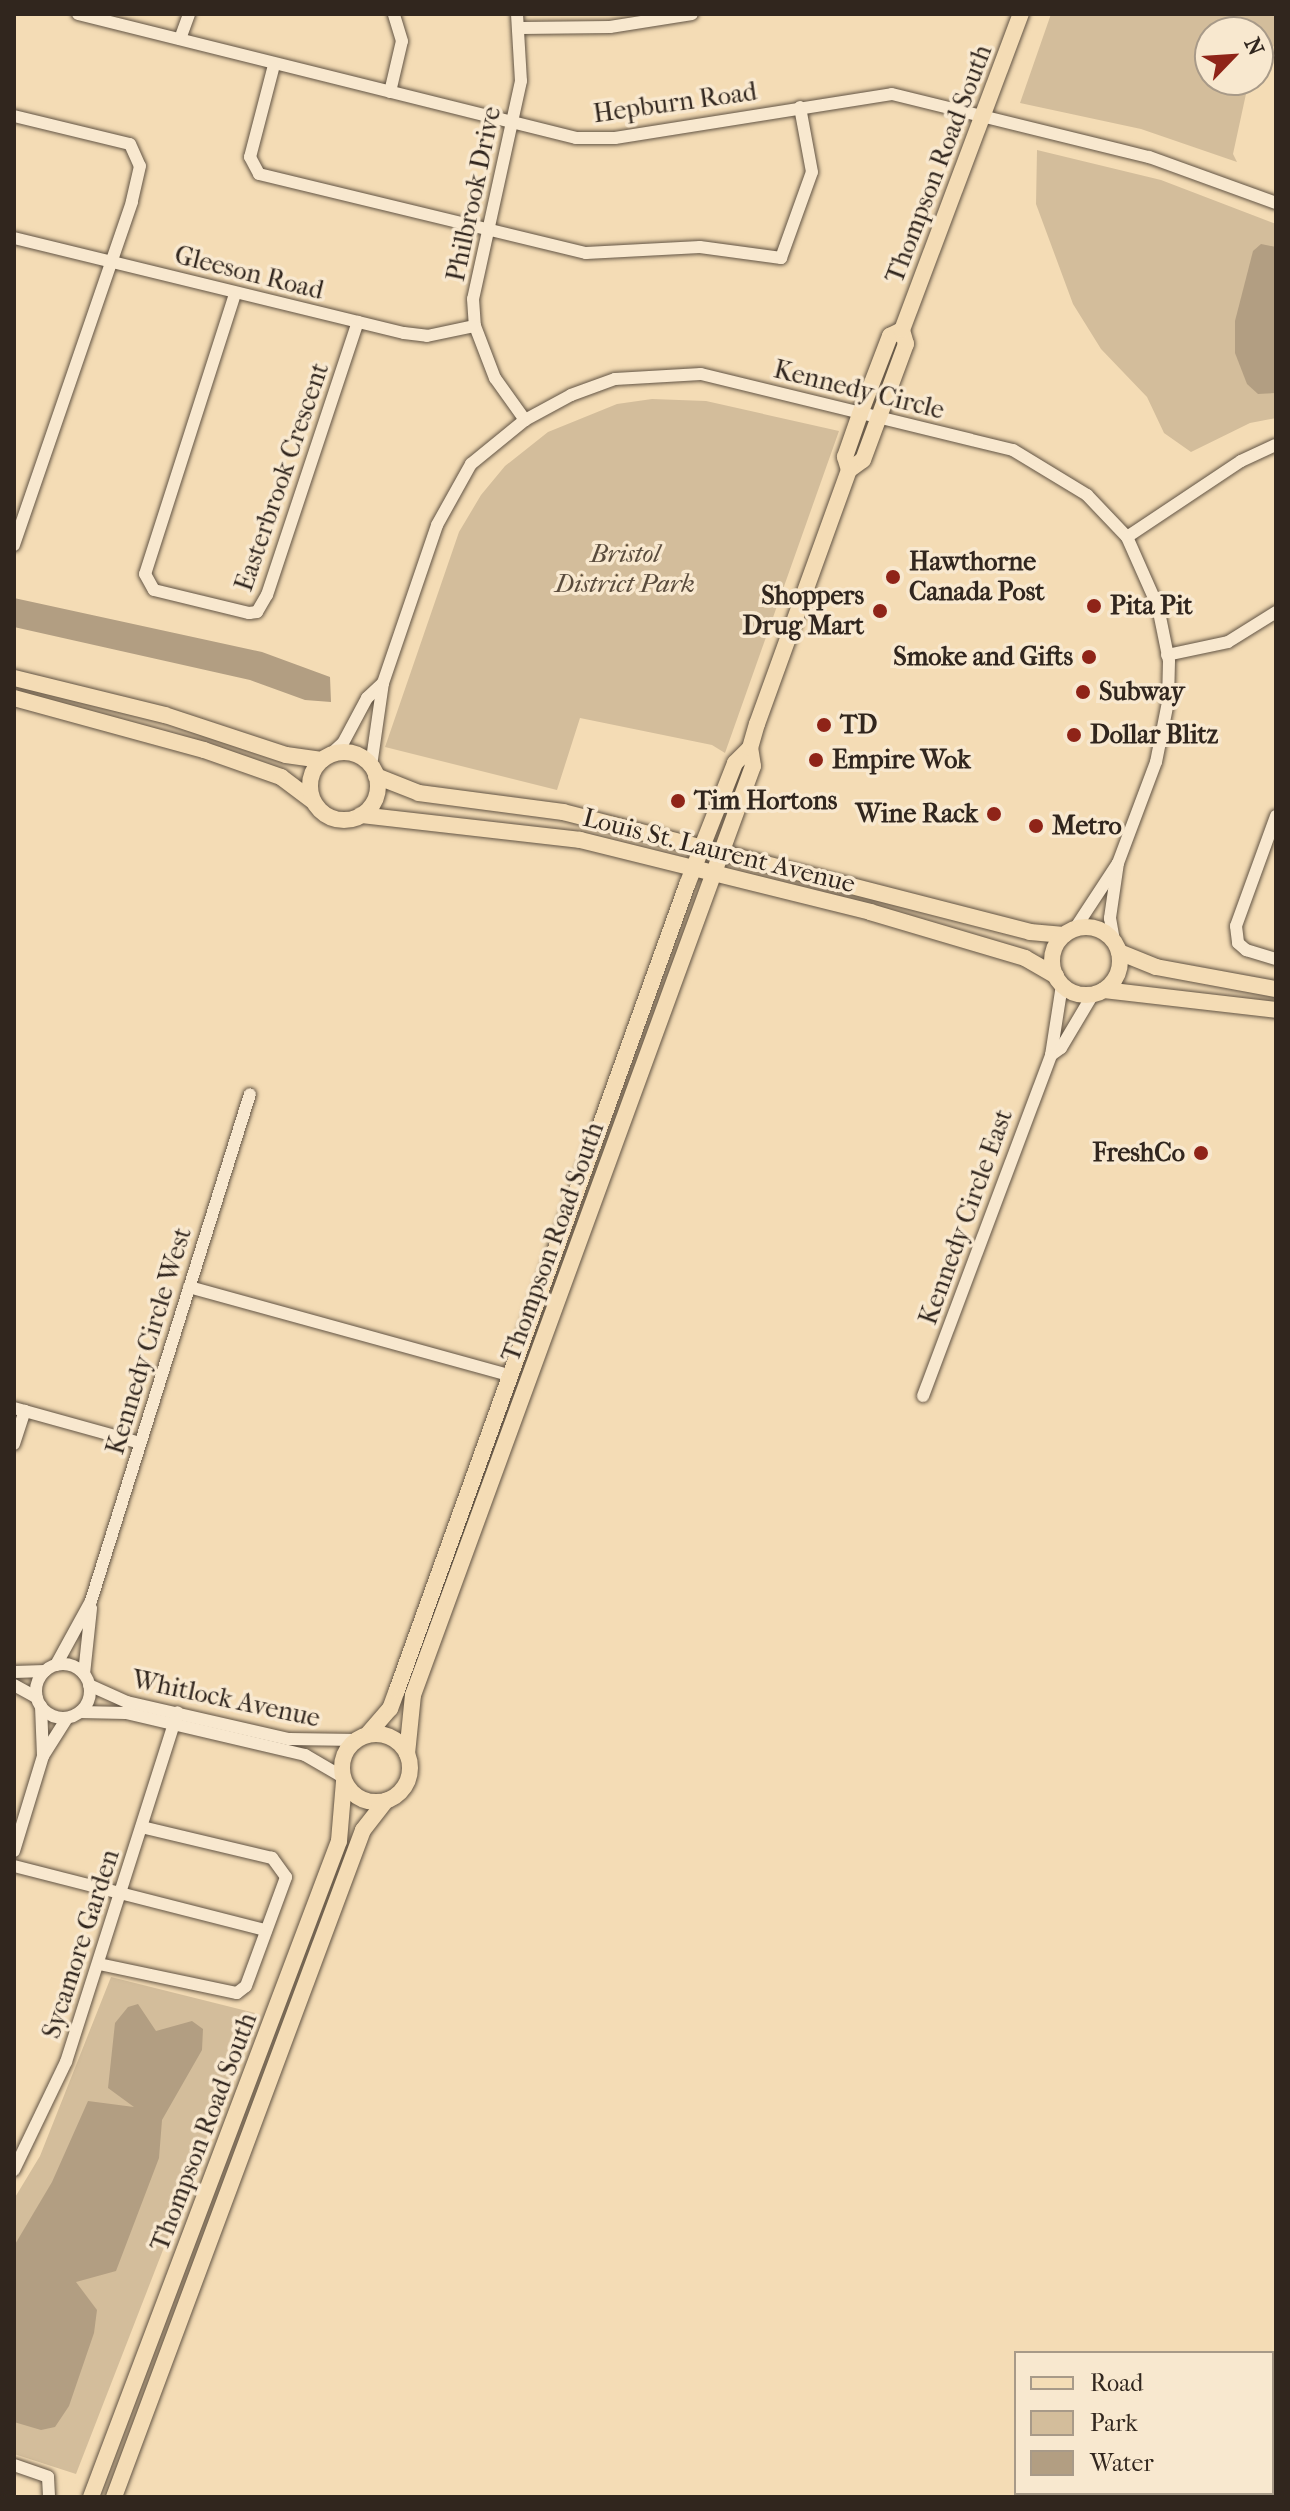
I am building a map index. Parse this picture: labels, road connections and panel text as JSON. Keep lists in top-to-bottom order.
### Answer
{
  "streets": {
    "main road": ["Thompson Road South", "Louis St. Laurent Avenue"],
    "street": [
      "Hepburn Road",
      "Philbrook Drive",
      "Gleeson Road",
      "Kennedy Circle",
      "Easterbrook Crescent",
      "Kennedy Circle East",
      "Kennedy Circle West",
      "Whitlock Avenue",
      "Sycamore Garden"
    ]
  },
  "crossings": [
    ["Hepburn Road", "Thompson Road South"],
    ["Hepburn Road", "Philbrook Drive"],
    ["Thompson Road South", "Kennedy Circle"],
    ["Thompson Road South", "Louis St. Laurent Avenue"],
    ["Thompson Road South", "Whitlock Avenue"],
    ["Philbrook Drive", "Gleeson Road"],
    ["Philbrook Drive", "Kennedy Circle"],
    ["Gleeson Road", "Easterbrook Crescent"],
    ["Kennedy Circle", "Louis St. Laurent Avenue"],
    ["Kennedy Circle", "Kennedy Circle East"],
    ["Louis St. Laurent Avenue", "Kennedy Circle East"],
    ["Kennedy Circle West", "Whitlock Avenue"],
    ["Whitlock Avenue", "Sycamore Garden"]
  ],
  "parks": ["Bristol District Park"],
  "places": [
    "Hawthorne Canada Post",
    "Pita Pit",
    "Shoppers Drug Mart",
    "Smoke and Gifts",
    "Subway",
    "TD",
    "Dollar Blitz",
    "Empire Wok",
    "Tim Hortons",
    "Wine Rack",
    "Metro",
    "FreshCo"
  ],
  "legend": ["Road", "Park", "Water"],
  "north": "top right"
}
